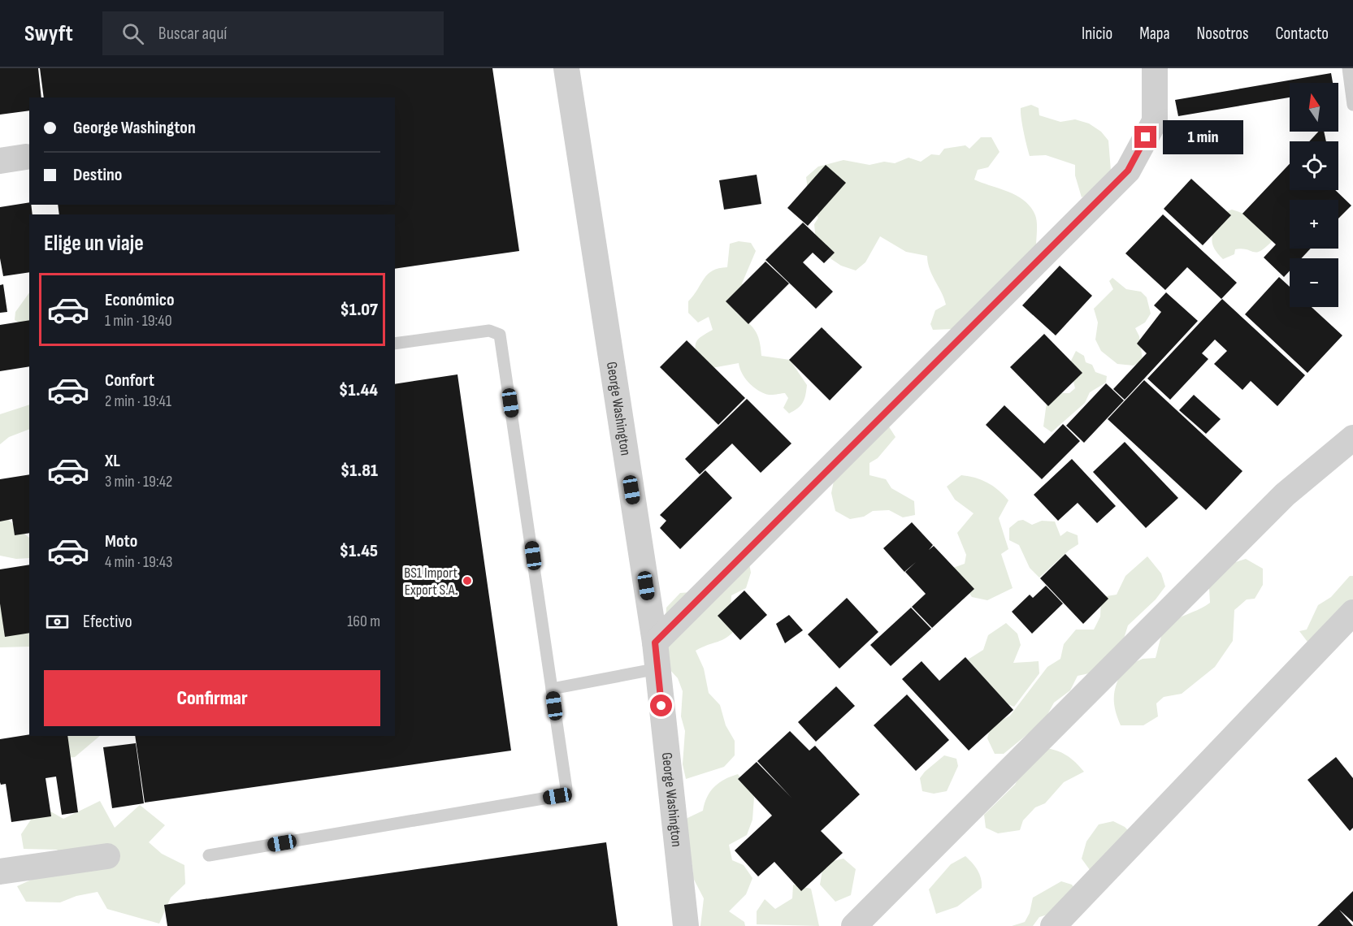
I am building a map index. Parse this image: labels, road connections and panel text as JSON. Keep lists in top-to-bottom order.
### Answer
{
  "streets": {
    "street": ["George Washington"]
  },
  "places": ["BS1 Import Export S.A."],
  "north": "top",
  "page": {
    "header": "Swyft",
    "search": "Buscar aquí",
    "nav": [
      "Inicio",
      "Mapa",
      "Nosotros",
      "Contacto"
    ],
    "map_buttons": ["+", "−"],
    "banner": ["George Washington", "Destino"],
    "bubble": "1 min",
    "heading": "Elige un viaje",
    "list": [
      {
        "name": "Económico",
        "note": "1 min · 19:40",
        "value": "$1.07"
      },
      {
        "name": "Confort",
        "note": "2 min · 19:41",
        "value": "$1.44"
      },
      {
        "name": "XL",
        "note": "3 min · 19:42",
        "value": "$1.81"
      },
      {
        "name": "Moto",
        "note": "4 min · 19:43",
        "value": "$1.45"
      }
    ],
    "pay": ["Efectivo", "160 m"],
    "buttons": "Confirmar"
  }
}
